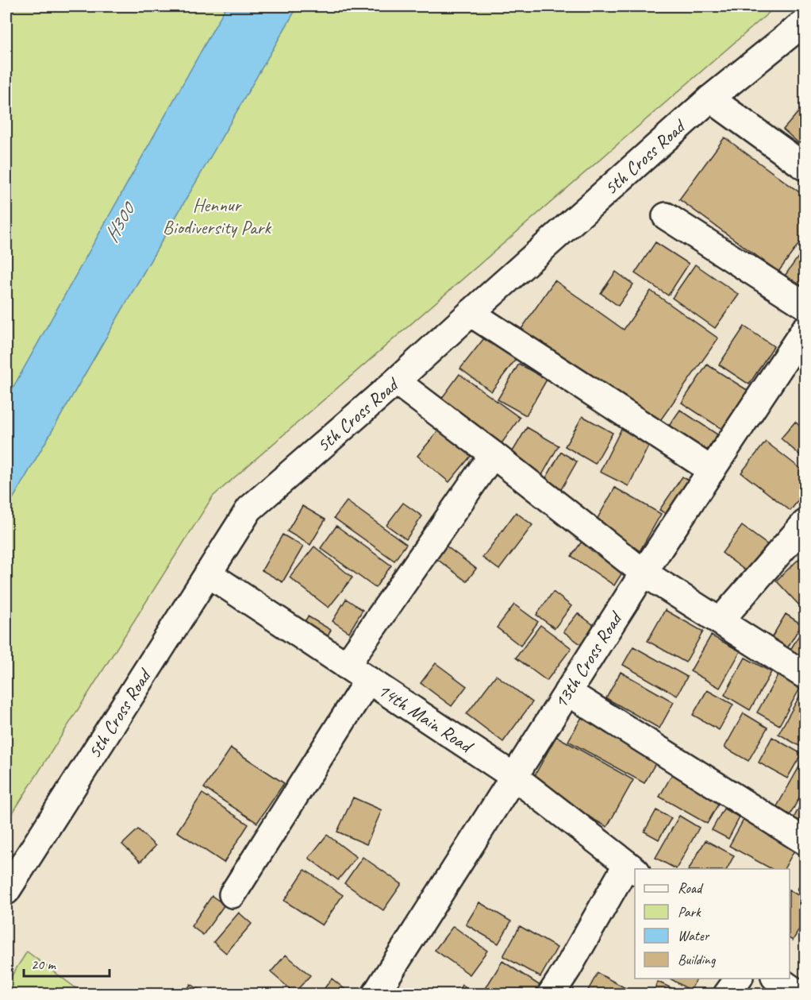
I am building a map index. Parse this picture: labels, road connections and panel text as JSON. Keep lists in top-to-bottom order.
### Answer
{
  "streets": {
    "street": ["5th Cross Road", "13th Cross Road", "14th Main Road"]
  },
  "crossings": [
    ["5th Cross Road", "14th Main Road"],
    ["13th Cross Road", "14th Main Road"]
  ],
  "water": ["H300"],
  "parks": ["Hennur Biodiversity Park"],
  "legend": [
    "Road",
    "Park",
    "Water",
    "Building"
  ],
  "scale_bar": "20 m"
}
